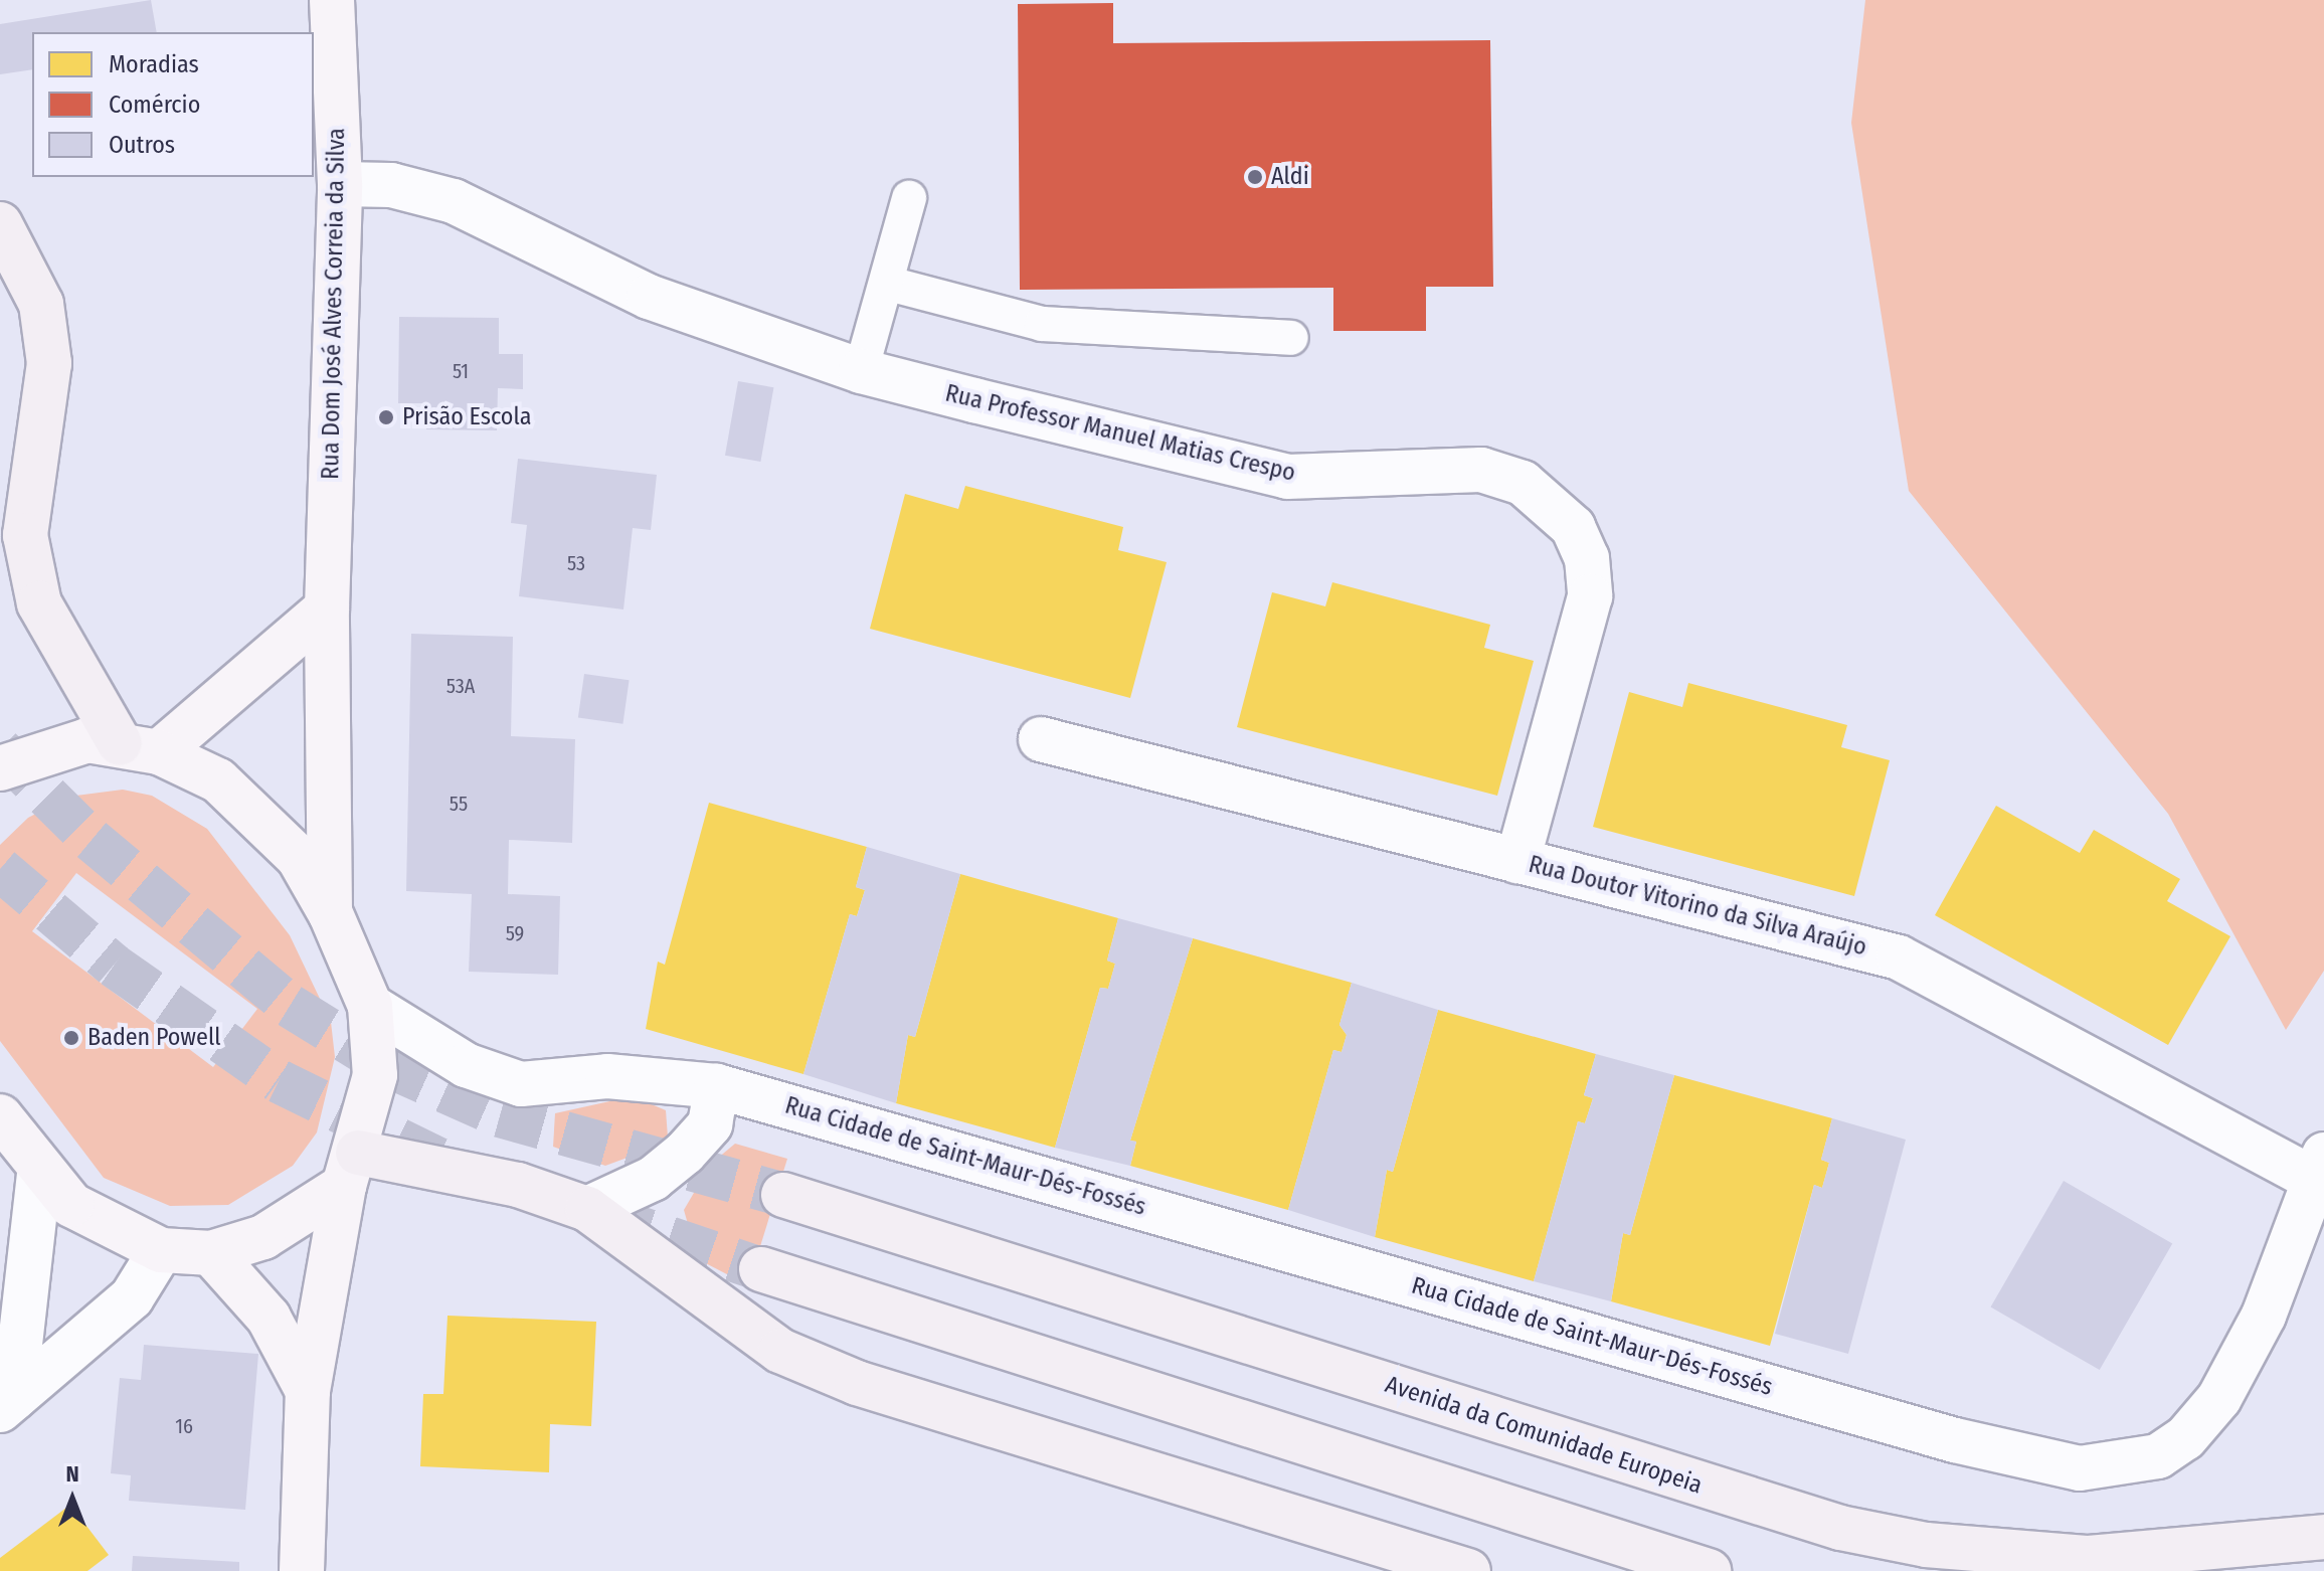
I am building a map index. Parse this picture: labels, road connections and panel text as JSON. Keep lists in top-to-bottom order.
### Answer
{
  "streets": {
    "main road": ["Rua Dom José Alves Correia da Silva", "Avenida da Comunidade Europeia"],
    "street": ["Rua Professor Manuel Matias Crespo", "Rua Doutor Vitorino da Silva Araújo", "Rua Cidade de Saint-Maur-Dés-Fossés"]
  },
  "crossings": [
    ["Rua Dom José Alves Correia da Silva", "Rua Professor Manuel Matias Crespo"],
    ["Rua Professor Manuel Matias Crespo", "Rua Doutor Vitorino da Silva Araújo"],
    ["Rua Doutor Vitorino da Silva Araújo", "Rua Cidade de Saint-Maur-Dés-Fossés"]
  ],
  "places": ["Aldi", "Prisão Escola", "Baden Powell"],
  "house_numbers": [
    "51",
    "53",
    "53A",
    "55",
    "59",
    "16"
  ],
  "legend": ["Moradias", "Comércio", "Outros"],
  "north": "top"
}
